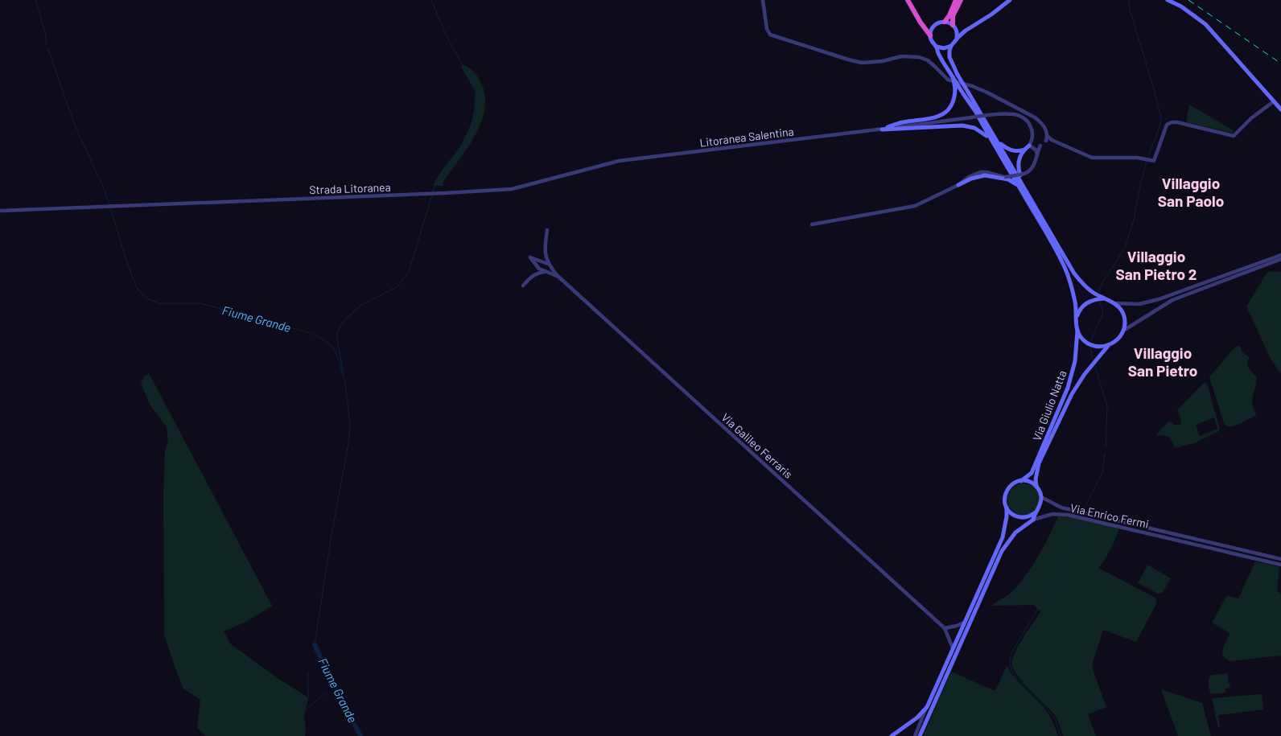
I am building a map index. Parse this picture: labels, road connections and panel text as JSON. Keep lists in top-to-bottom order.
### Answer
{
  "streets": {
    "main road": ["Via Giulio Natta", "Via Enrico Fermi"],
    "street": ["Litoranea Salentina", "Strada Litoranea", "Via Galileo Ferraris"]
  },
  "crossings": [
    ["Litoranea Salentina", "Strada Litoranea"],
    ["Via Giulio Natta", "Via Enrico Fermi"]
  ],
  "districts": ["Villaggio San Paolo", "Villaggio San Pietro 2", "Villaggio San Pietro"],
  "water": ["Fiume Grande"]
}
